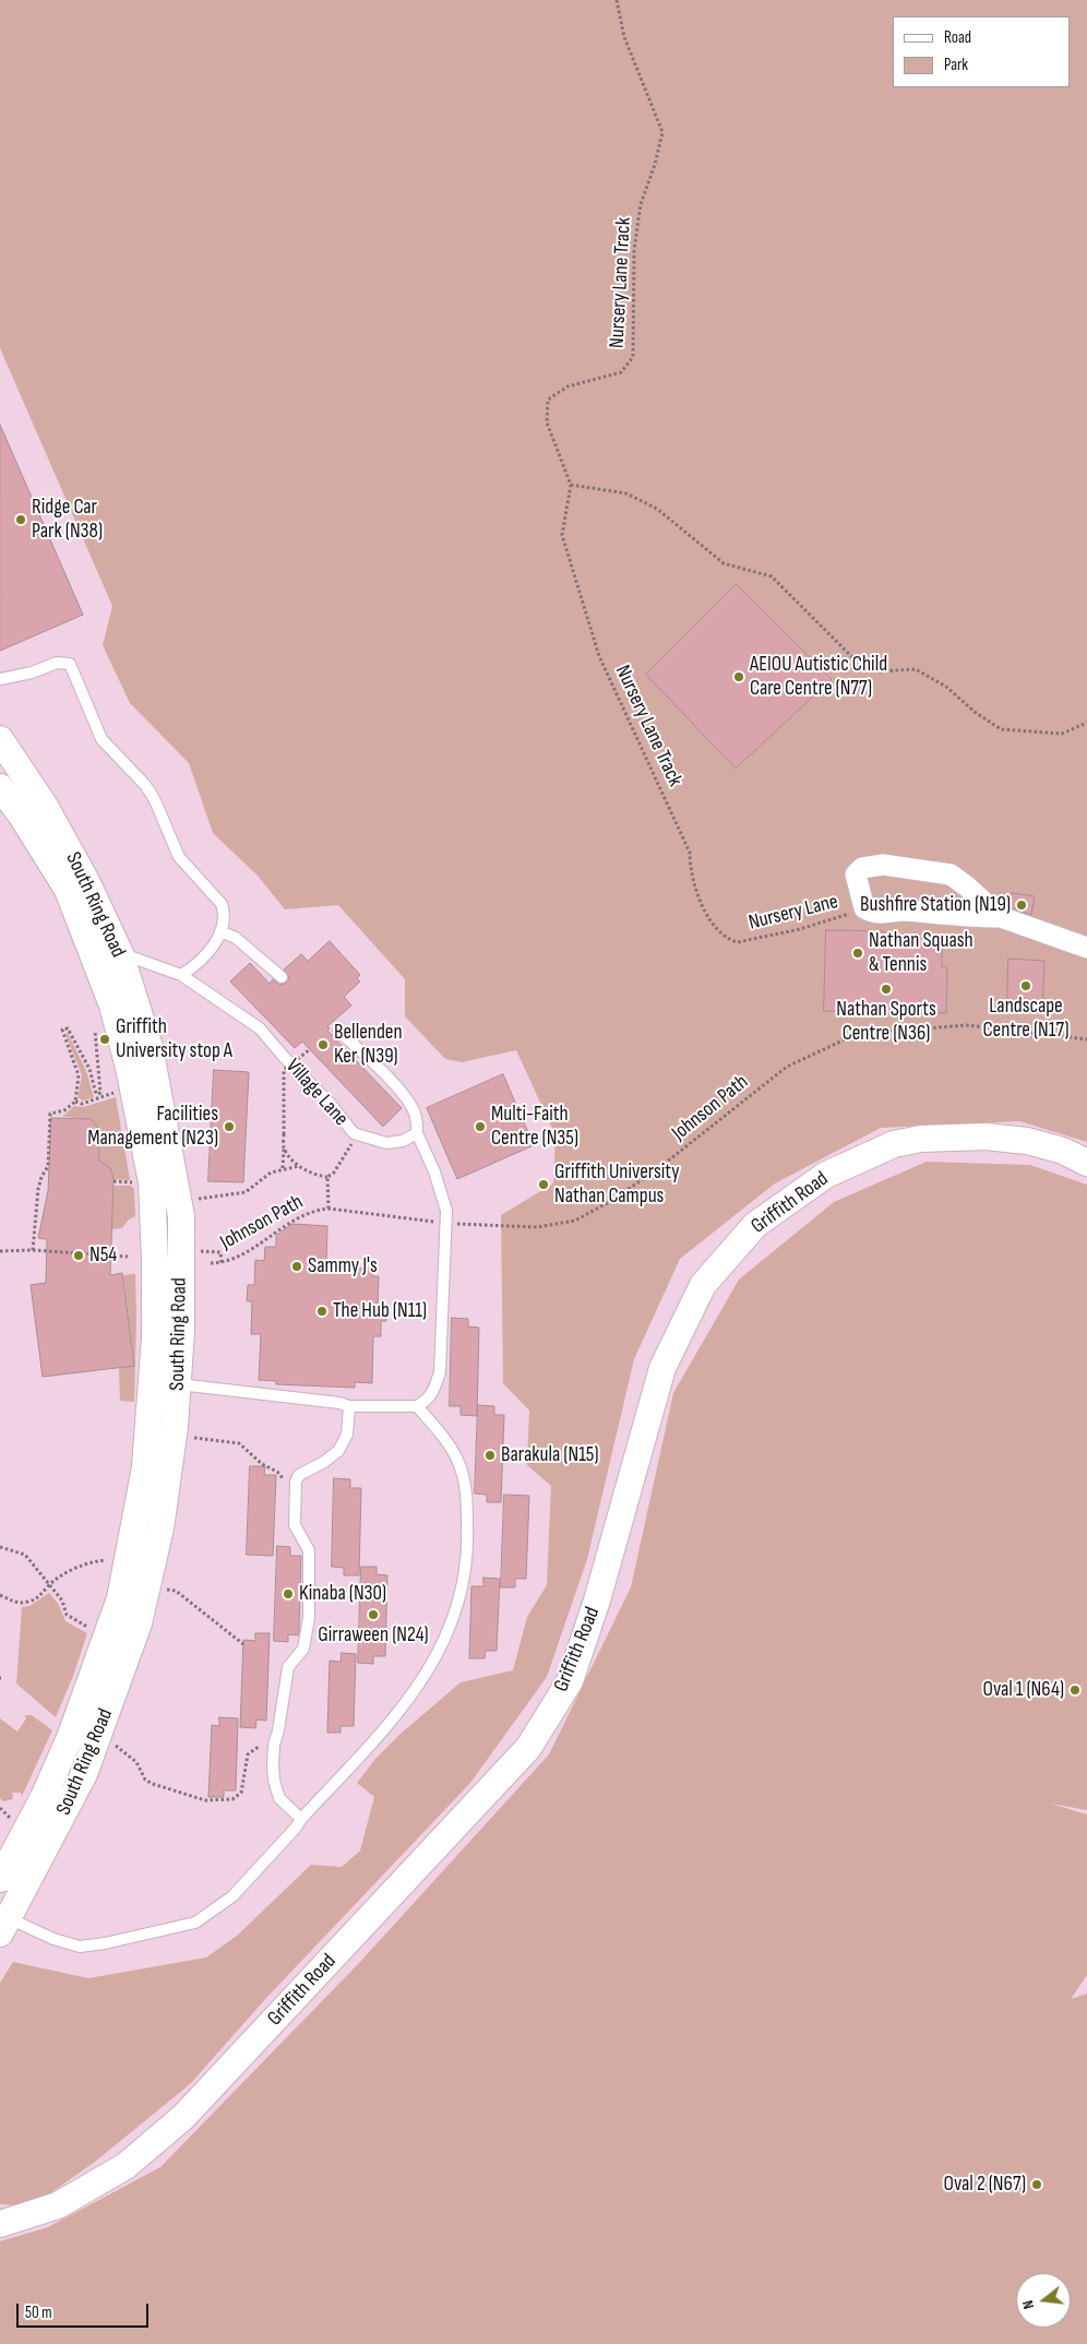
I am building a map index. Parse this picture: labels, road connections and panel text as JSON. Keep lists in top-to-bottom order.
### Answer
{
  "streets": {
    "street": ["South Ring Road", "Griffith Road"],
    "lane": ["Village Lane"],
    "path": ["Nursery Lane Track", "Nursery Lane", "Johnson Path"]
  },
  "crossings": [
    ["Nursery Lane Track", "Nursery Lane"],
    ["South Ring Road", "Village Lane"]
  ],
  "places": [
    "Ridge Car Park (N38)",
    "AEIOU Autistic Child Care Centre (N77)",
    "Bushfire Station (N19)",
    "Nathan Squash & Tennis",
    "Landscape Centre (N17)",
    "Nathan Sports Centre (N36)",
    "Griffith University stop A",
    "Bellenden Ker (N39)",
    "Facilities Management (N23)",
    "Multi-Faith Centre (N35)",
    "Griffith University Nathan Campus",
    "N54",
    "Sammy J's",
    "The Hub (N11)",
    "Barakula (N15)",
    "Kinaba (N30)",
    "Girraween (N24)",
    "Oval 1 (N64)",
    "Oval 2 (N67)"
  ],
  "legend": ["Road", "Park"],
  "scale_bar": "50 m",
  "north": "left"
}
